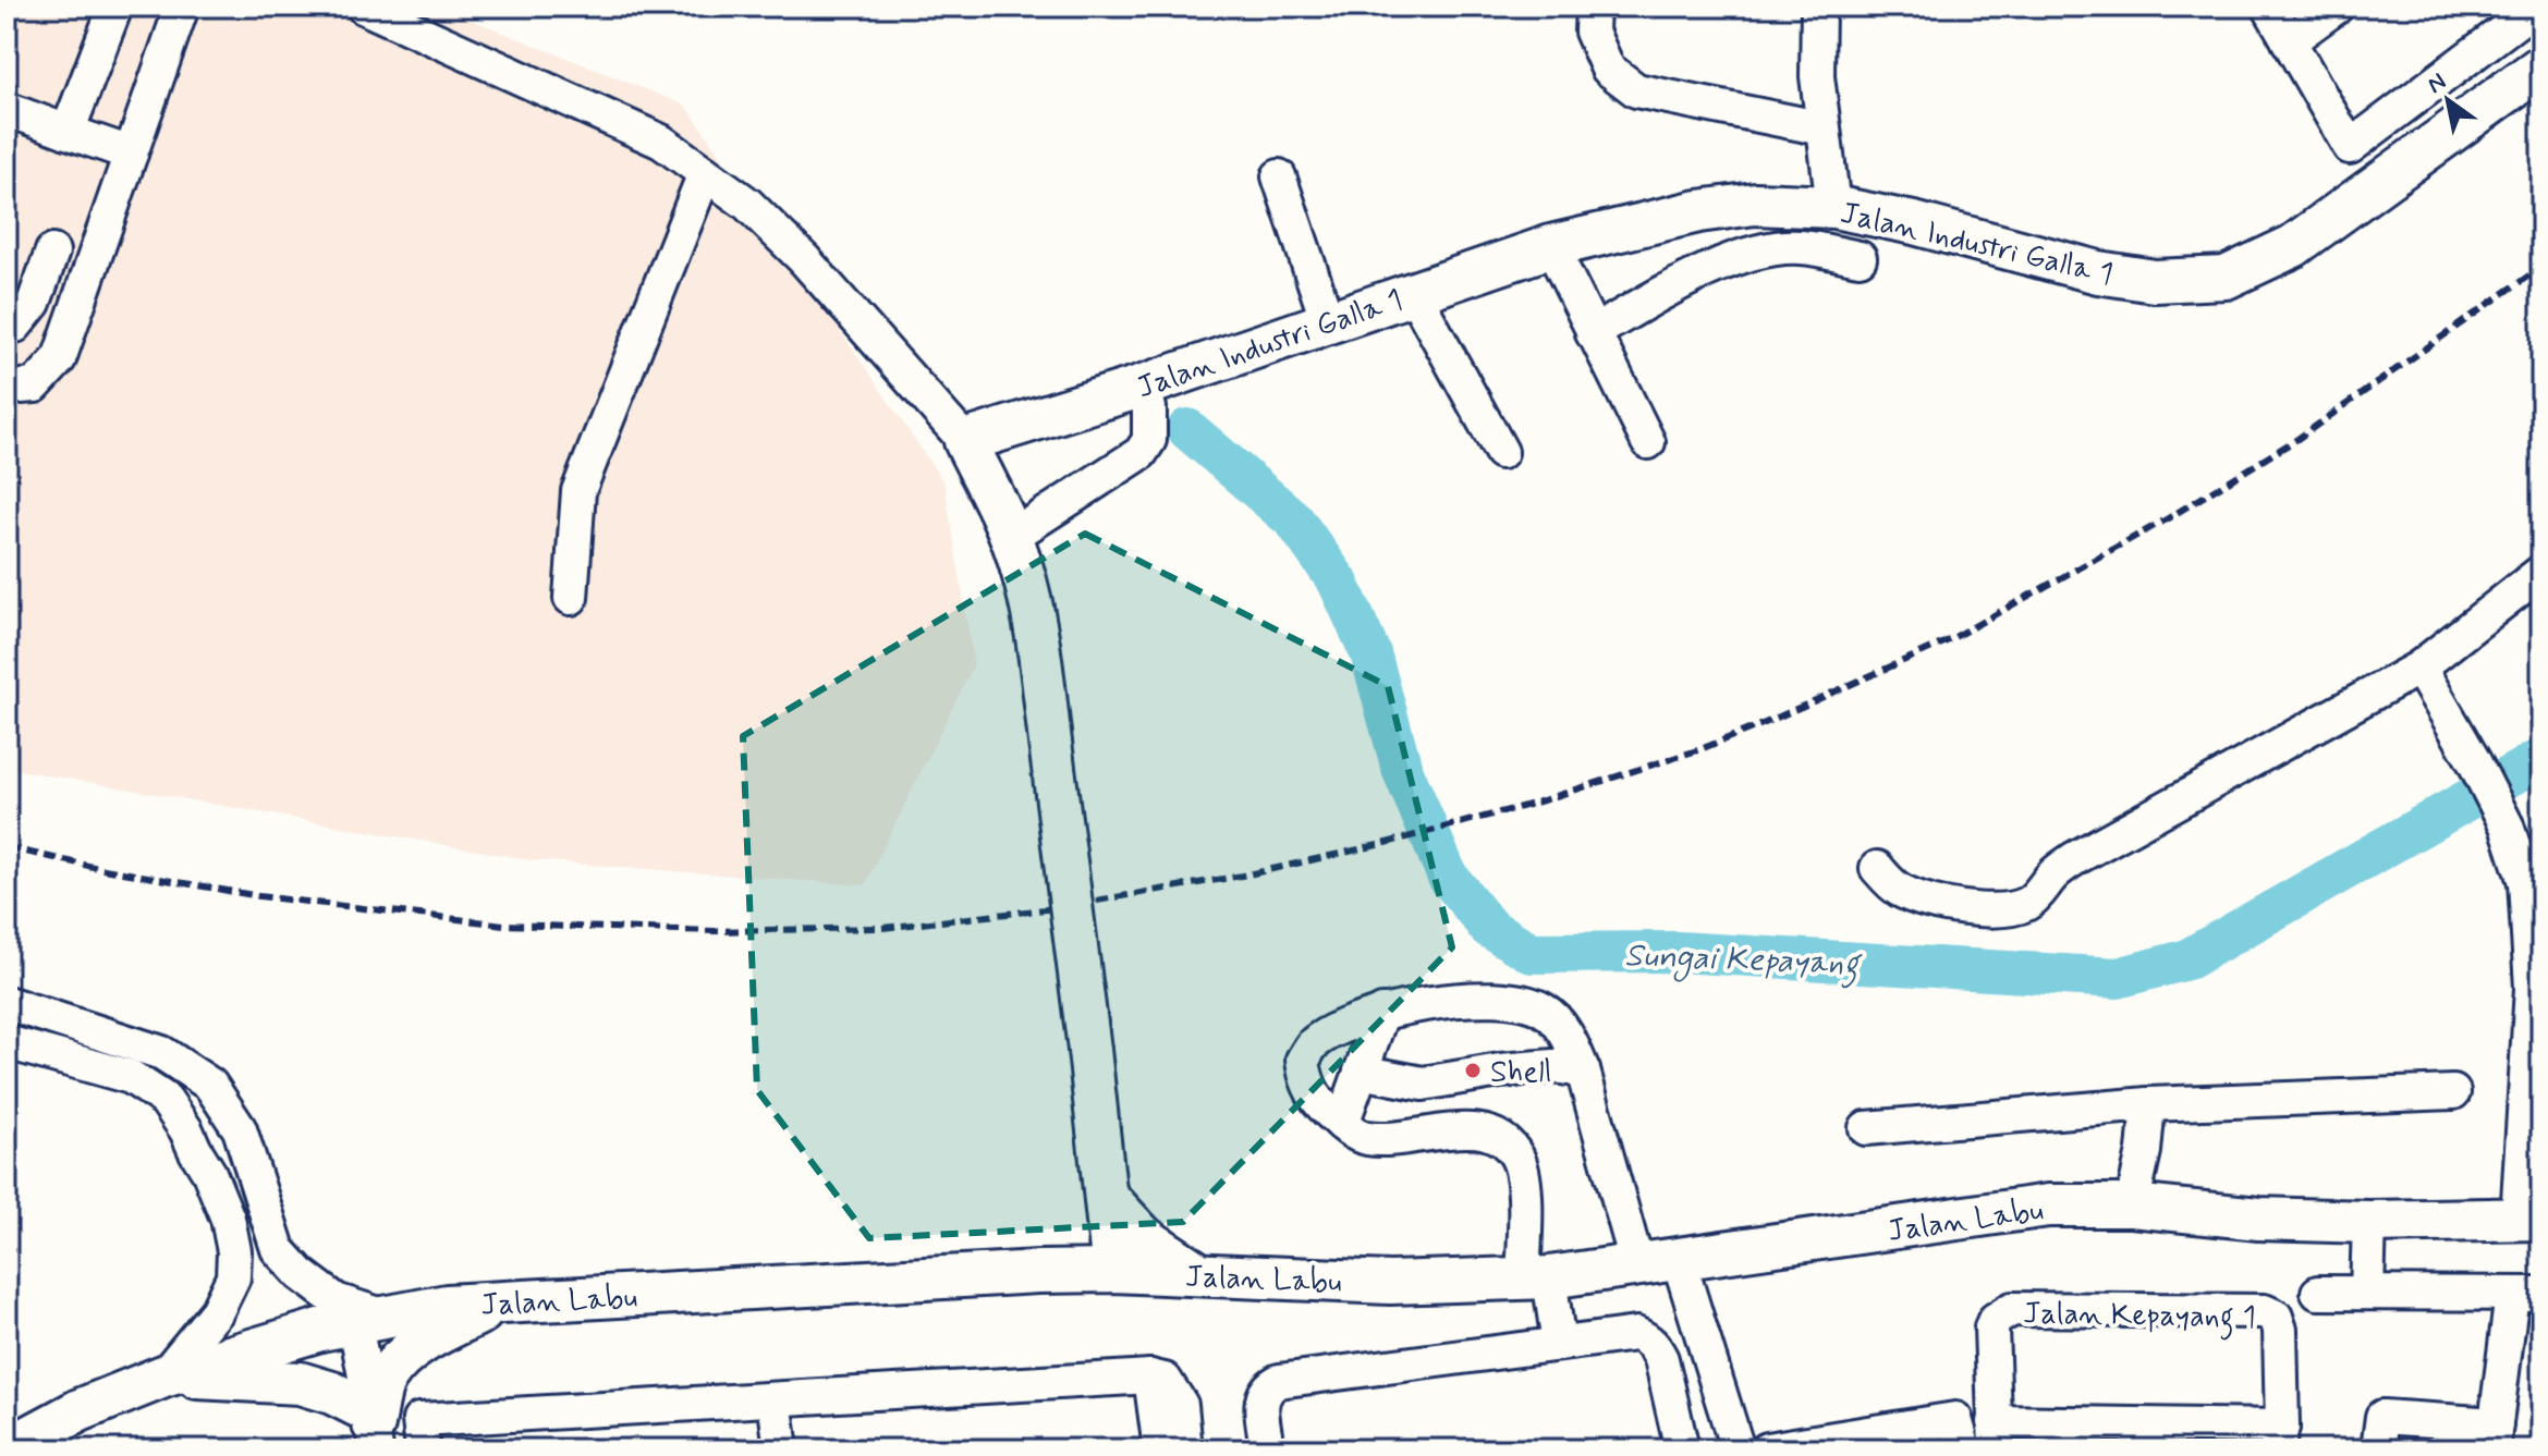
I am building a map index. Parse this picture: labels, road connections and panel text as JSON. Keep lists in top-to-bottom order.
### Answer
{
  "streets": {
    "main road": ["Jalan Industri Galla 1", "Jalan Labu"],
    "street": ["Jalan Kepayang 1"]
  },
  "water": ["Sungai Kepayang"],
  "places": ["Shell"],
  "north": "top left"
}
